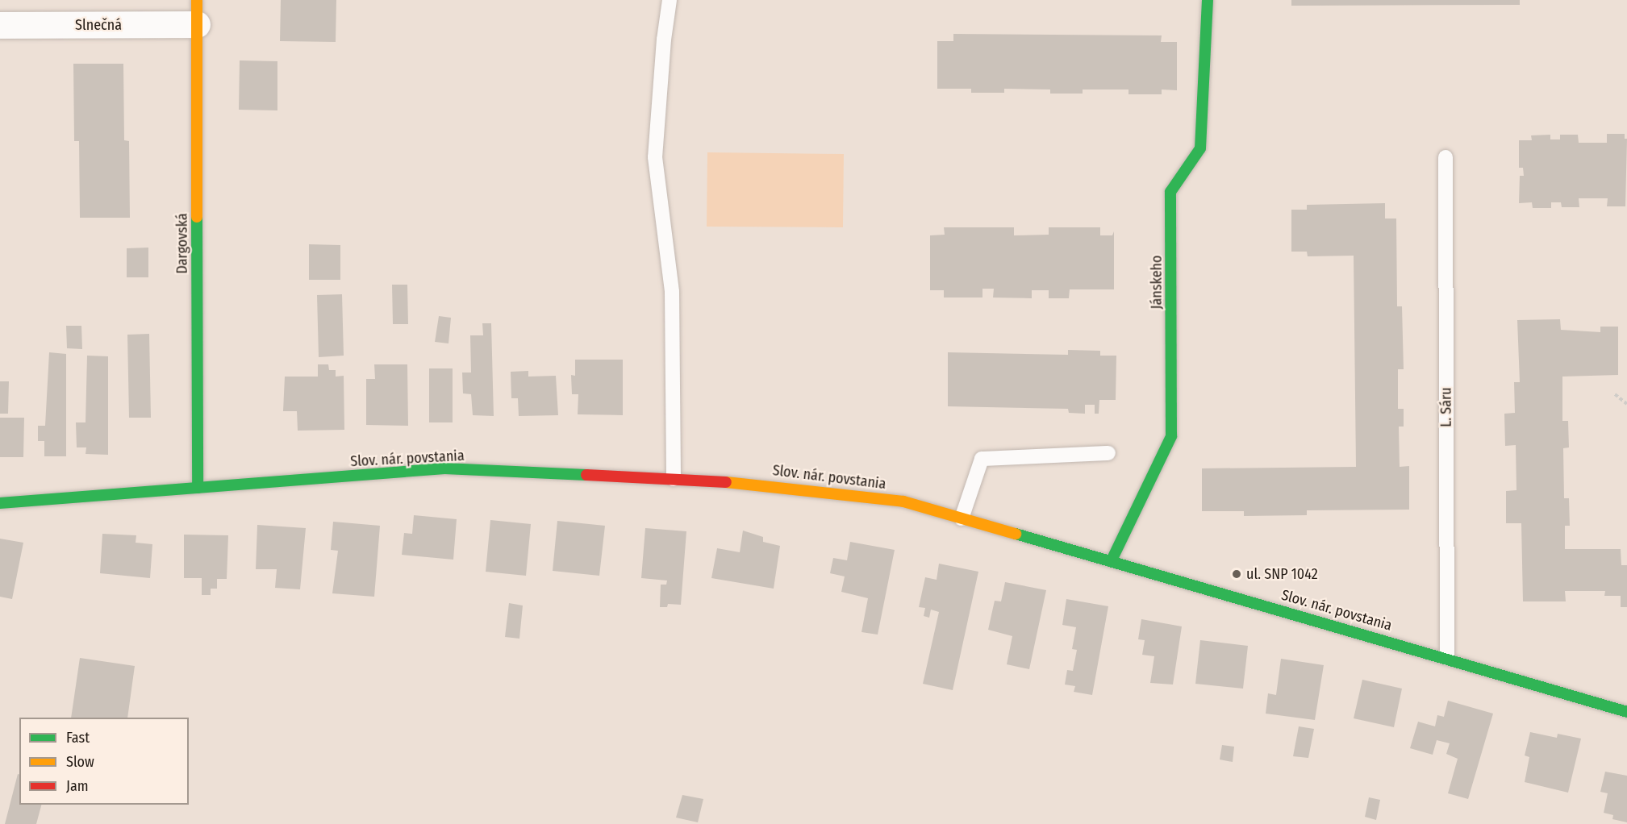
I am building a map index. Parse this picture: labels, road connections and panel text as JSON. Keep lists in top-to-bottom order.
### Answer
{
  "streets": {
    "street": [
      "Slnečná",
      "Dargovská",
      "Jánskeho",
      "Slov. nár. povstania"
    ],
    "lane": ["L. Sáru"]
  },
  "crossings": [
    ["Slnečná", "Dargovská"],
    ["Dargovská", "Slov. nár. povstania"],
    ["Jánskeho", "Slov. nár. povstania"],
    ["L. Sáru", "Slov. nár. povstania"]
  ],
  "places": ["ul. SNP 1042"],
  "legend": ["Fast", "Slow", "Jam"]
}
